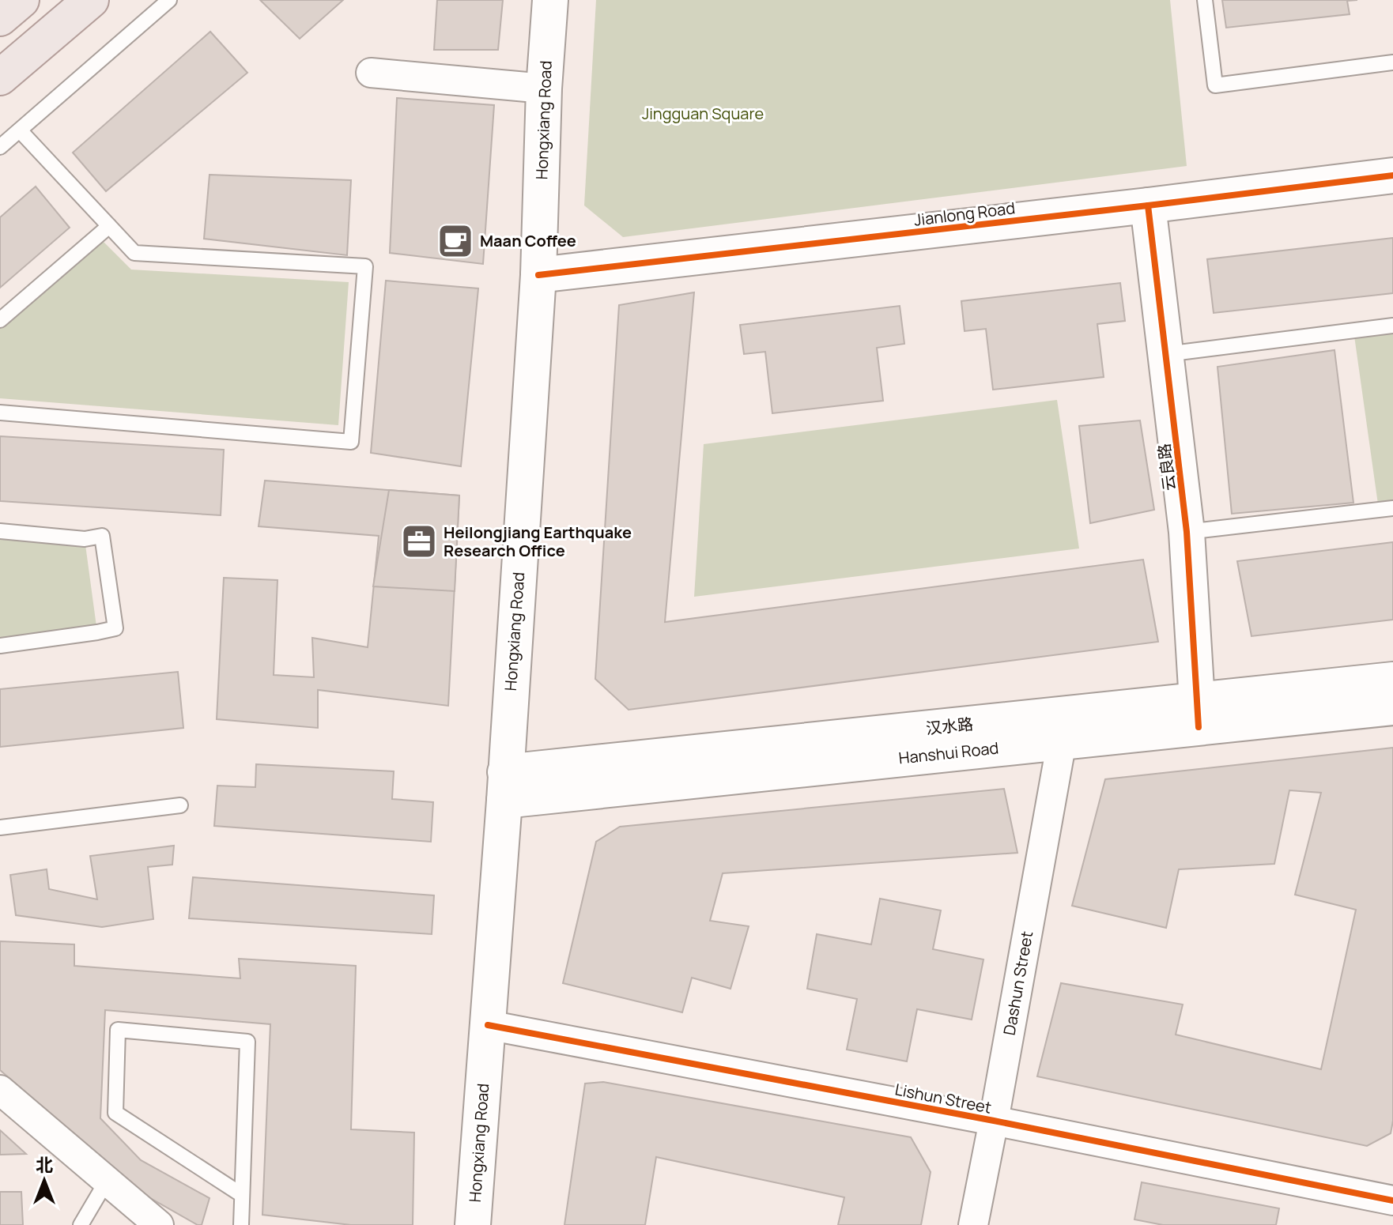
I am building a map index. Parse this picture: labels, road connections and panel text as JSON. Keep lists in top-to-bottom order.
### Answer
{
  "streets": {
    "main road": [
      "Hongxiang Road",
      "Jianlong Road",
      "云良路",
      "汉水路",
      "Hanshui Road"
    ],
    "street": ["Dashun Street", "Lishun Street"]
  },
  "crossings": [
    ["Hongxiang Road", "Jianlong Road"],
    ["Hongxiang Road", "汉水路"],
    ["Hongxiang Road", "Hanshui Road"],
    ["Hongxiang Road", "Lishun Street"],
    ["Jianlong Road", "云良路"],
    ["云良路", "汉水路"],
    ["云良路", "Hanshui Road"],
    ["汉水路", "Hanshui Road"],
    ["Hanshui Road", "Dashun Street"],
    ["Dashun Street", "Lishun Street"]
  ],
  "parks": ["Jingguan Square"],
  "places": {
    "cafe": ["Maan Coffee"],
    "office": ["Heilongjiang Earthquake Research Office"]
  },
  "north": "top"
}
